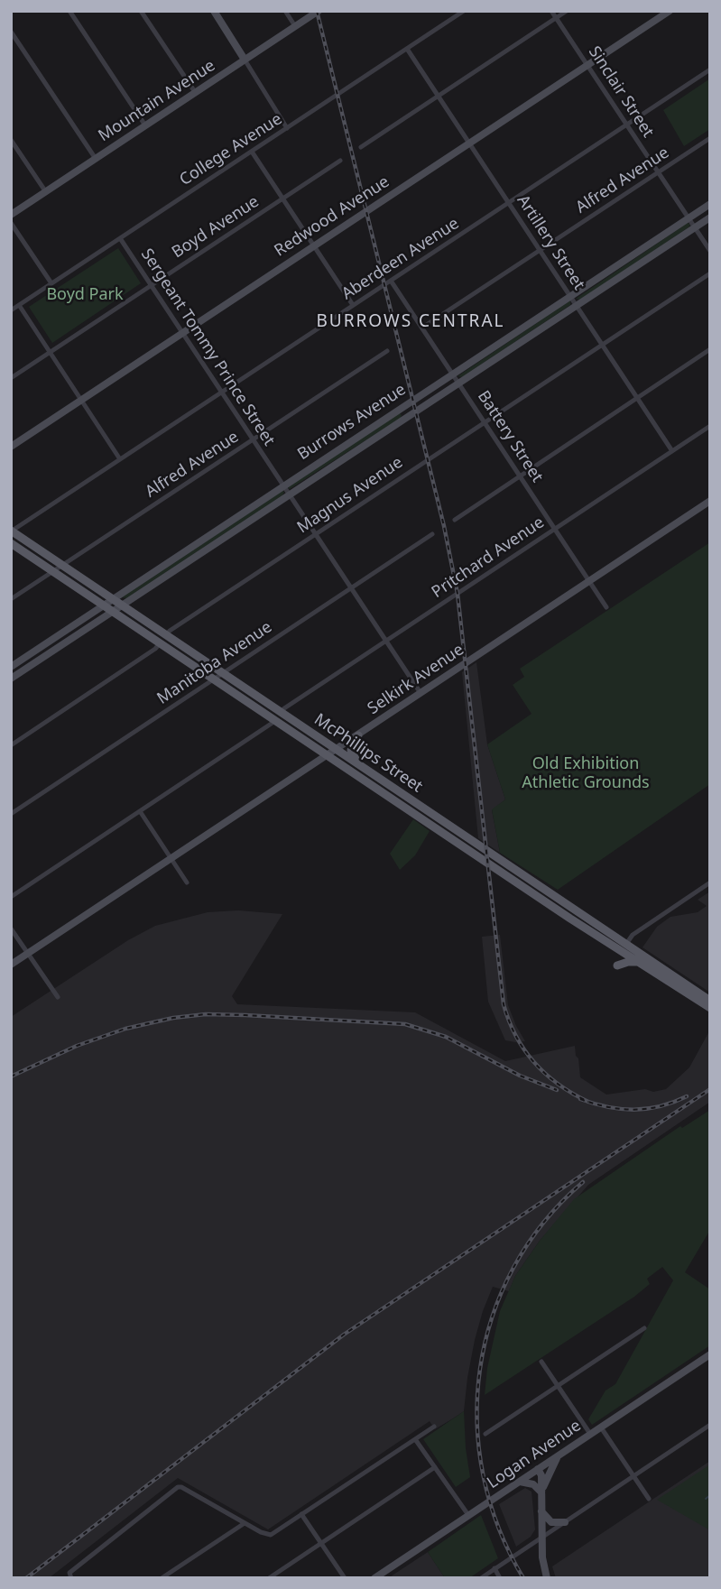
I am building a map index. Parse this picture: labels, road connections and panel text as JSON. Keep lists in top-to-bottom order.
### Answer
{
  "streets": {
    "main road": ["McPhillips Street"],
    "street": [
      "Sinclair Street",
      "Mountain Avenue",
      "College Avenue",
      "Alfred Avenue",
      "Redwood Avenue",
      "Boyd Avenue",
      "Artillery Street",
      "Aberdeen Avenue",
      "Sergeant Tommy Prince Street",
      "Burrows Avenue",
      "Battery Street",
      "Magnus Avenue",
      "Pritchard Avenue",
      "Manitoba Avenue",
      "Selkirk Avenue",
      "Logan Avenue"
    ]
  },
  "crossings": [
    ["Sinclair Street", "Alfred Avenue"],
    ["Sinclair Street", "Redwood Avenue"],
    ["Sinclair Street", "Aberdeen Avenue"],
    ["Sinclair Street", "Burrows Avenue"],
    ["College Avenue", "Artillery Street"],
    ["College Avenue", "Sergeant Tommy Prince Street"],
    ["Alfred Avenue", "Artillery Street"],
    ["Alfred Avenue", "Sergeant Tommy Prince Street"],
    ["Alfred Avenue", "Battery Street"],
    ["Alfred Avenue", "McPhillips Street"],
    ["Redwood Avenue", "Artillery Street"],
    ["Redwood Avenue", "Sergeant Tommy Prince Street"],
    ["Boyd Avenue", "Sergeant Tommy Prince Street"],
    ["Artillery Street", "Aberdeen Avenue"],
    ["Artillery Street", "Burrows Avenue"],
    ["Artillery Street", "Magnus Avenue"],
    ["Artillery Street", "Pritchard Avenue"],
    ["Aberdeen Avenue", "Sergeant Tommy Prince Street"],
    ["Aberdeen Avenue", "Battery Street"],
    ["Aberdeen Avenue", "McPhillips Street"],
    ["Sergeant Tommy Prince Street", "Burrows Avenue"],
    ["Sergeant Tommy Prince Street", "Magnus Avenue"],
    ["Sergeant Tommy Prince Street", "Pritchard Avenue"],
    ["Sergeant Tommy Prince Street", "Manitoba Avenue"],
    ["Sergeant Tommy Prince Street", "Selkirk Avenue"],
    ["Burrows Avenue", "Battery Street"],
    ["Burrows Avenue", "McPhillips Street"],
    ["Battery Street", "Magnus Avenue"],
    ["Battery Street", "Pritchard Avenue"],
    ["Battery Street", "Selkirk Avenue"],
    ["Magnus Avenue", "McPhillips Street"],
    ["Pritchard Avenue", "McPhillips Street"],
    ["Manitoba Avenue", "McPhillips Street"],
    ["Selkirk Avenue", "McPhillips Street"]
  ],
  "districts": ["BURROWS CENTRAL"],
  "parks": ["Boyd Park", "Old Exhibition Athletic Grounds"]
}
